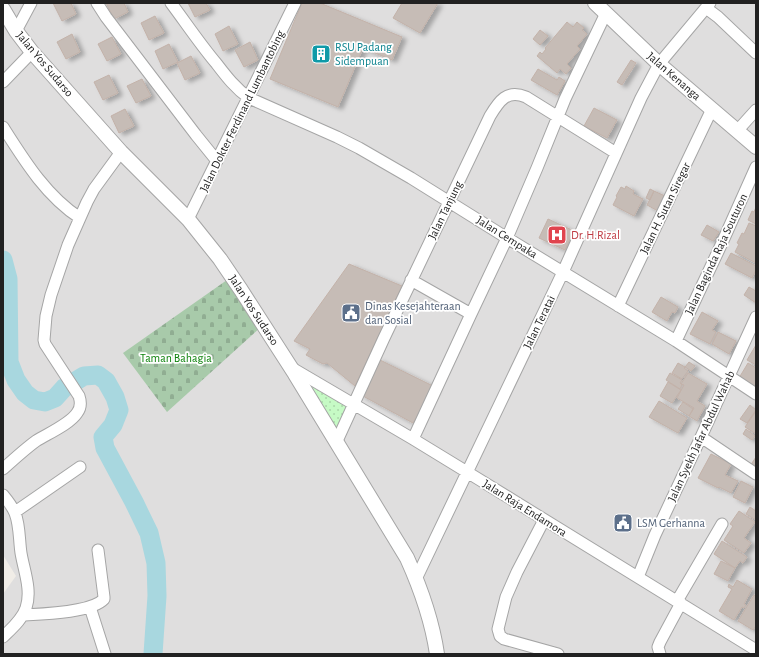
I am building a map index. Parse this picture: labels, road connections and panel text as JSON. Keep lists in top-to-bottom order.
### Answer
{
  "streets": {
    "street": [
      "Jalan Yos Sudarso",
      "Jalan Kenanga",
      "Jalan Dokter Ferdinand Lumbantobing",
      "Jalan H. Sutan Siregar",
      "Jalan Tanjung",
      "Jalan Cempaka",
      "Jalan Baginda Raja Souturon",
      "Jalan Teratai",
      "Jalan Syekh Jafar Abdul Wahab",
      "Jalan Raja Endamora"
    ]
  },
  "crossings": [
    ["Jalan Yos Sudarso", "Jalan Dokter Ferdinand Lumbantobing"],
    ["Jalan Yos Sudarso", "Jalan Tanjung"],
    ["Jalan Yos Sudarso", "Jalan Teratai"],
    ["Jalan Yos Sudarso", "Jalan Raja Endamora"],
    ["Jalan Kenanga", "Jalan H. Sutan Siregar"],
    ["Jalan Kenanga", "Jalan Teratai"],
    ["Jalan Dokter Ferdinand Lumbantobing", "Jalan Cempaka"],
    ["Jalan H. Sutan Siregar", "Jalan Cempaka"],
    ["Jalan Tanjung", "Jalan Cempaka"],
    ["Jalan Tanjung", "Jalan Teratai"],
    ["Jalan Tanjung", "Jalan Raja Endamora"],
    ["Jalan Cempaka", "Jalan Baginda Raja Souturon"],
    ["Jalan Cempaka", "Jalan Teratai"],
    ["Jalan Cempaka", "Jalan Syekh Jafar Abdul Wahab"],
    ["Jalan Teratai", "Jalan Raja Endamora"],
    ["Jalan Syekh Jafar Abdul Wahab", "Jalan Raja Endamora"]
  ],
  "parks": ["Taman Bahagia"],
  "places": {
    "building": ["RSU Padang Sidempuan"],
    "hospital": ["Dr. H.Rizal"],
    "public building": ["Dinas Kesejahteraan dan Sosial", "LSM Gerhanna"]
  }
}
